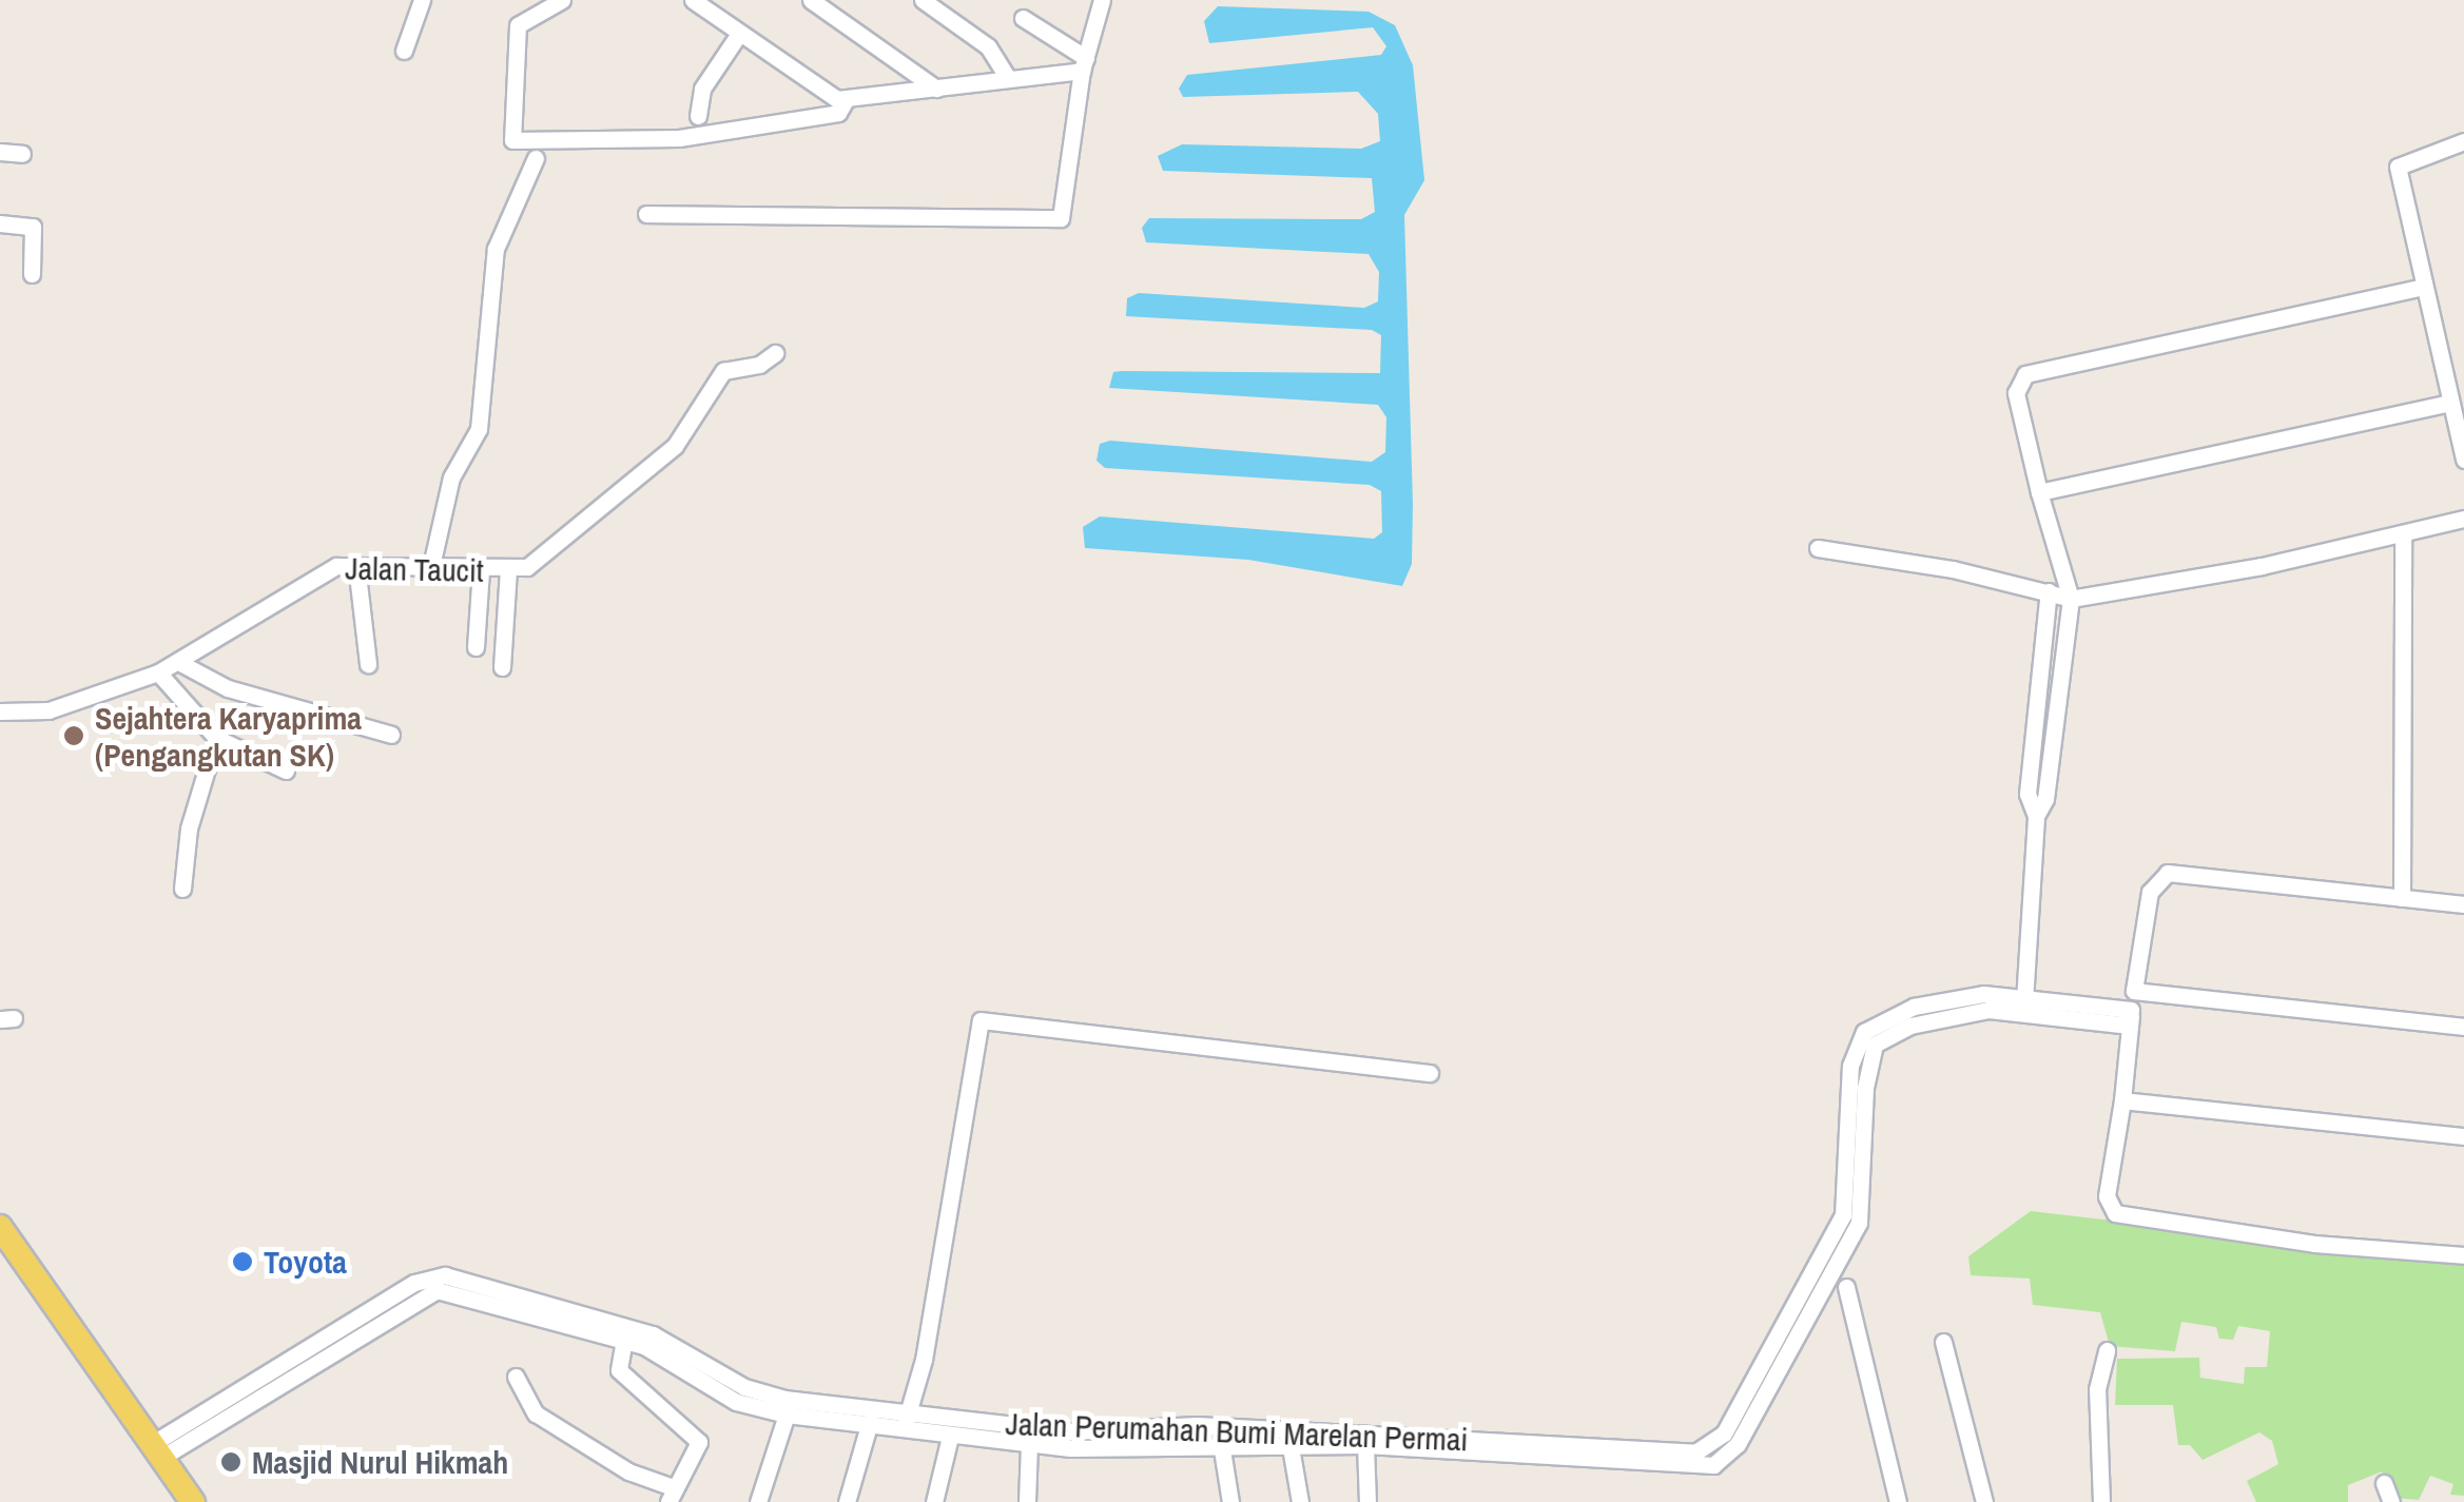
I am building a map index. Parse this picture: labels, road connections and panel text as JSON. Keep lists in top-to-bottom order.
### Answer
{
  "streets": {
    "street": ["Jalan Taucit", "Jalan Perumahan Bumi Marelan Permai"]
  },
  "places": ["Sejahtera Karyaprima (Pengangkutan SK)", "Toyota", "Masjid Nurul Hikmah"]
}
